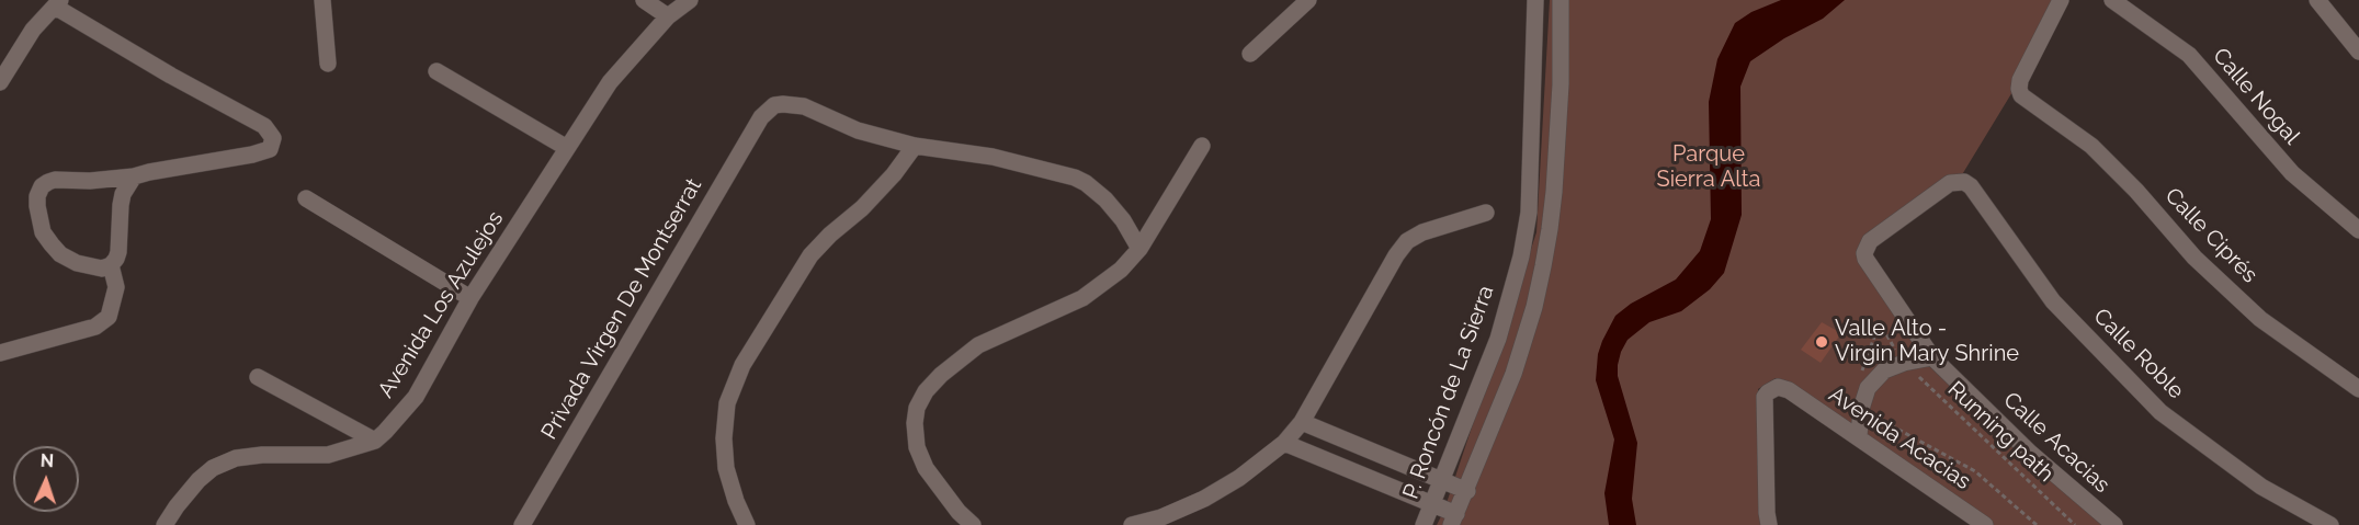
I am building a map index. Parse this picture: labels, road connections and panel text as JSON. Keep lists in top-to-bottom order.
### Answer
{
  "streets": {
    "street": [
      "Calle Nogal",
      "Calle Ciprés",
      "Avenida Los Azulejos",
      "Privada Virgen De Montserrat",
      "Calle Roble",
      "P. Roncón de La Sierra",
      "Avenida Acacias",
      "Calle Acacias"
    ],
    "path": ["Running path"]
  },
  "crossings": [
    ["Calle Roble", "Calle Acacias"]
  ],
  "parks": ["Parque Sierra Alta"],
  "places": ["Valle Alto - Virgin Mary Shrine"],
  "north": "top"
}
